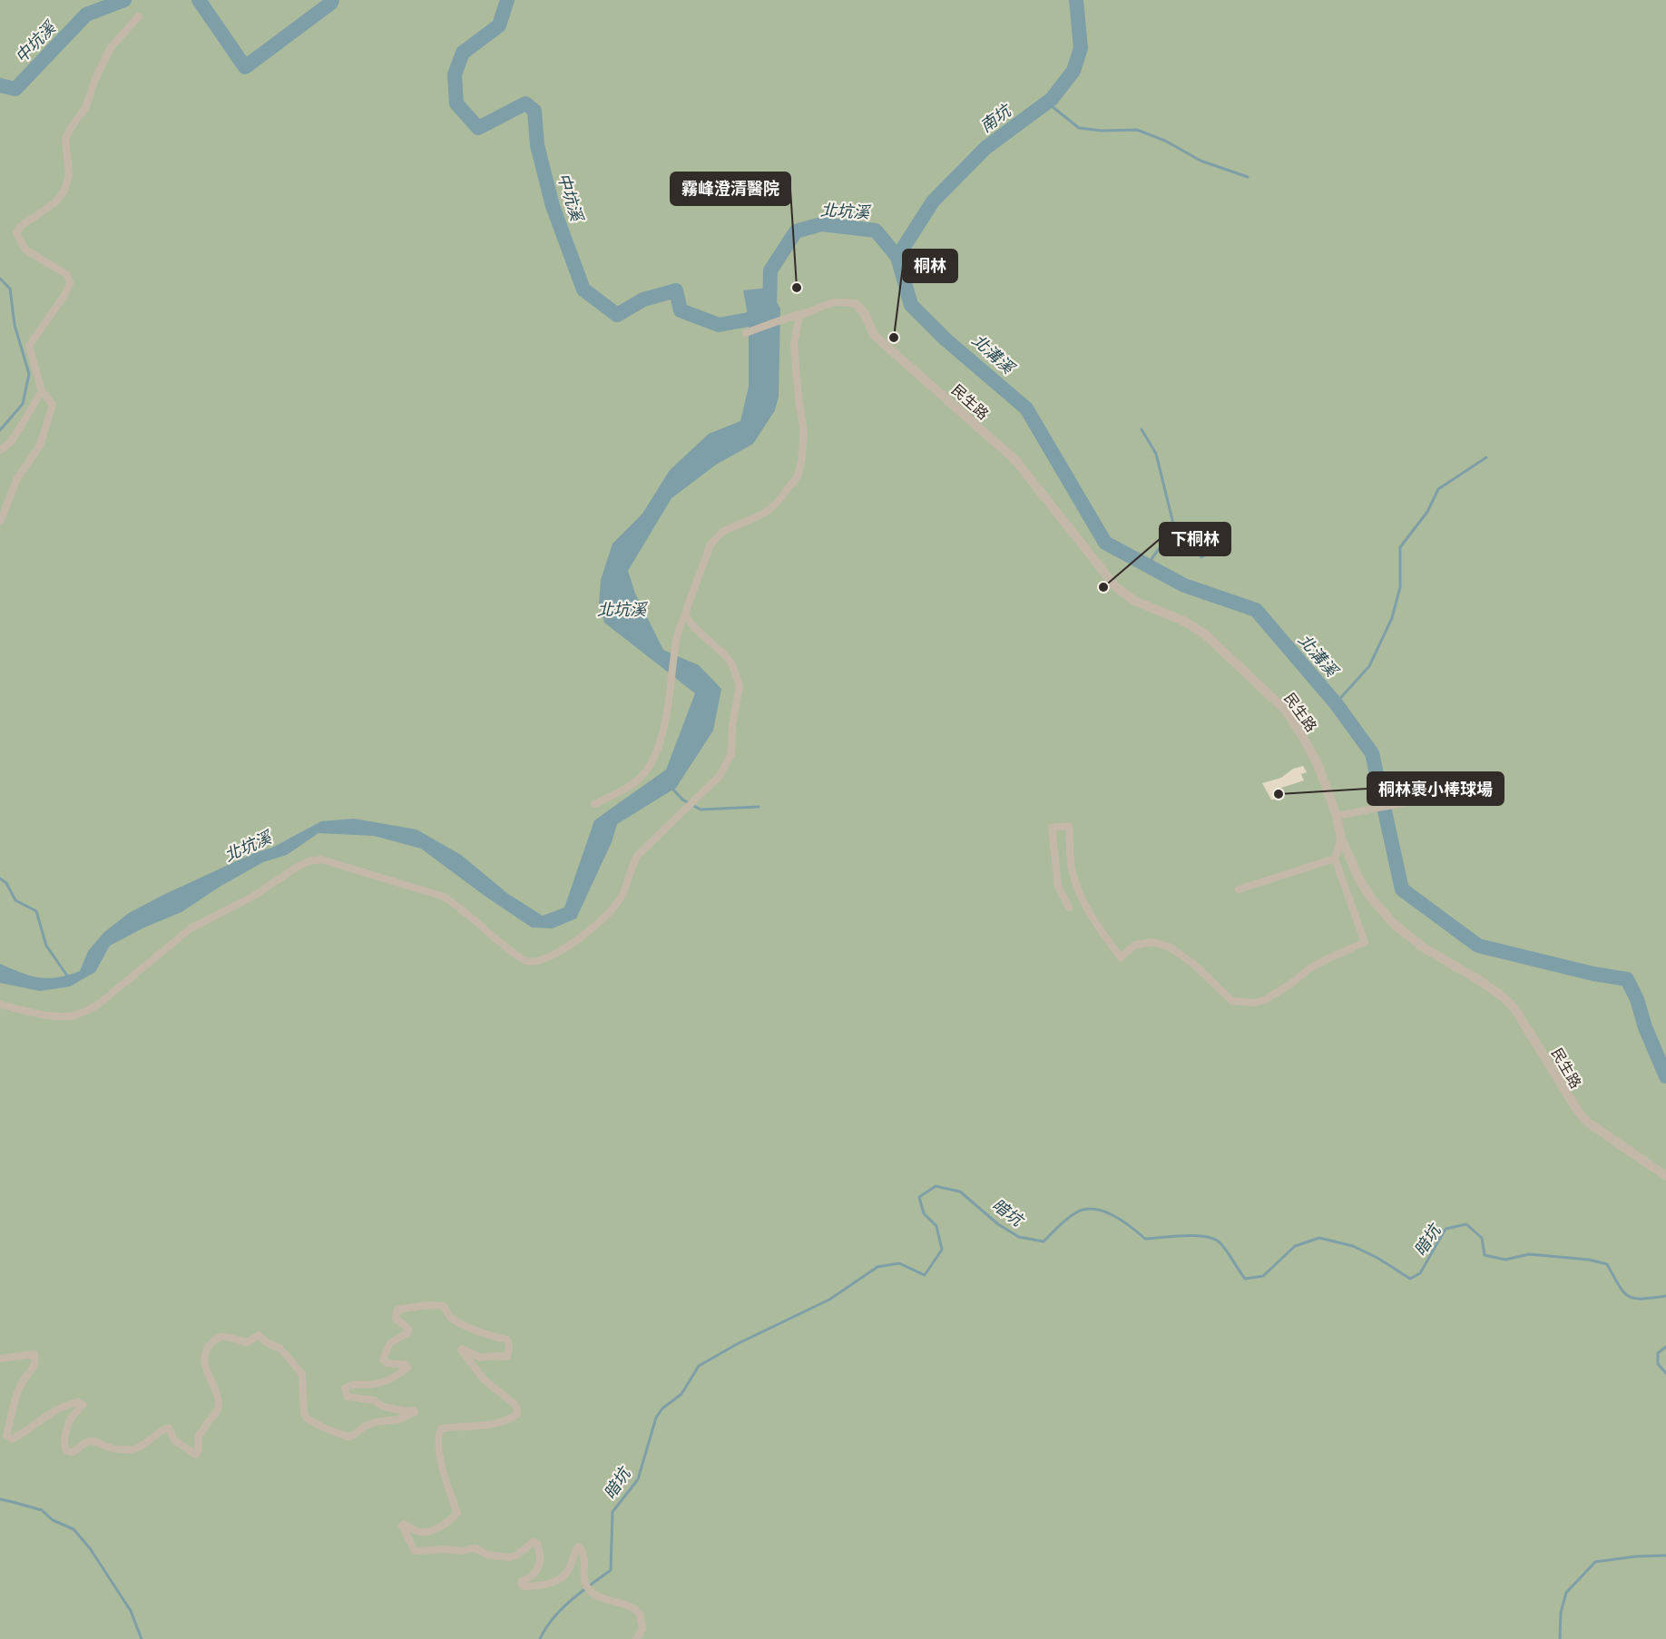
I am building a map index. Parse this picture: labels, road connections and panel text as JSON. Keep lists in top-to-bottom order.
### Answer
{
  "streets": {
    "street": ["民生路"]
  },
  "water": [
    "中坑溪",
    "南坑",
    "北坑溪",
    "北溝溪",
    "暗坑"
  ],
  "places": [
    "霧峰澄清醫院",
    "桐林",
    "下桐林",
    "桐林裹小棒球場"
  ]
}
